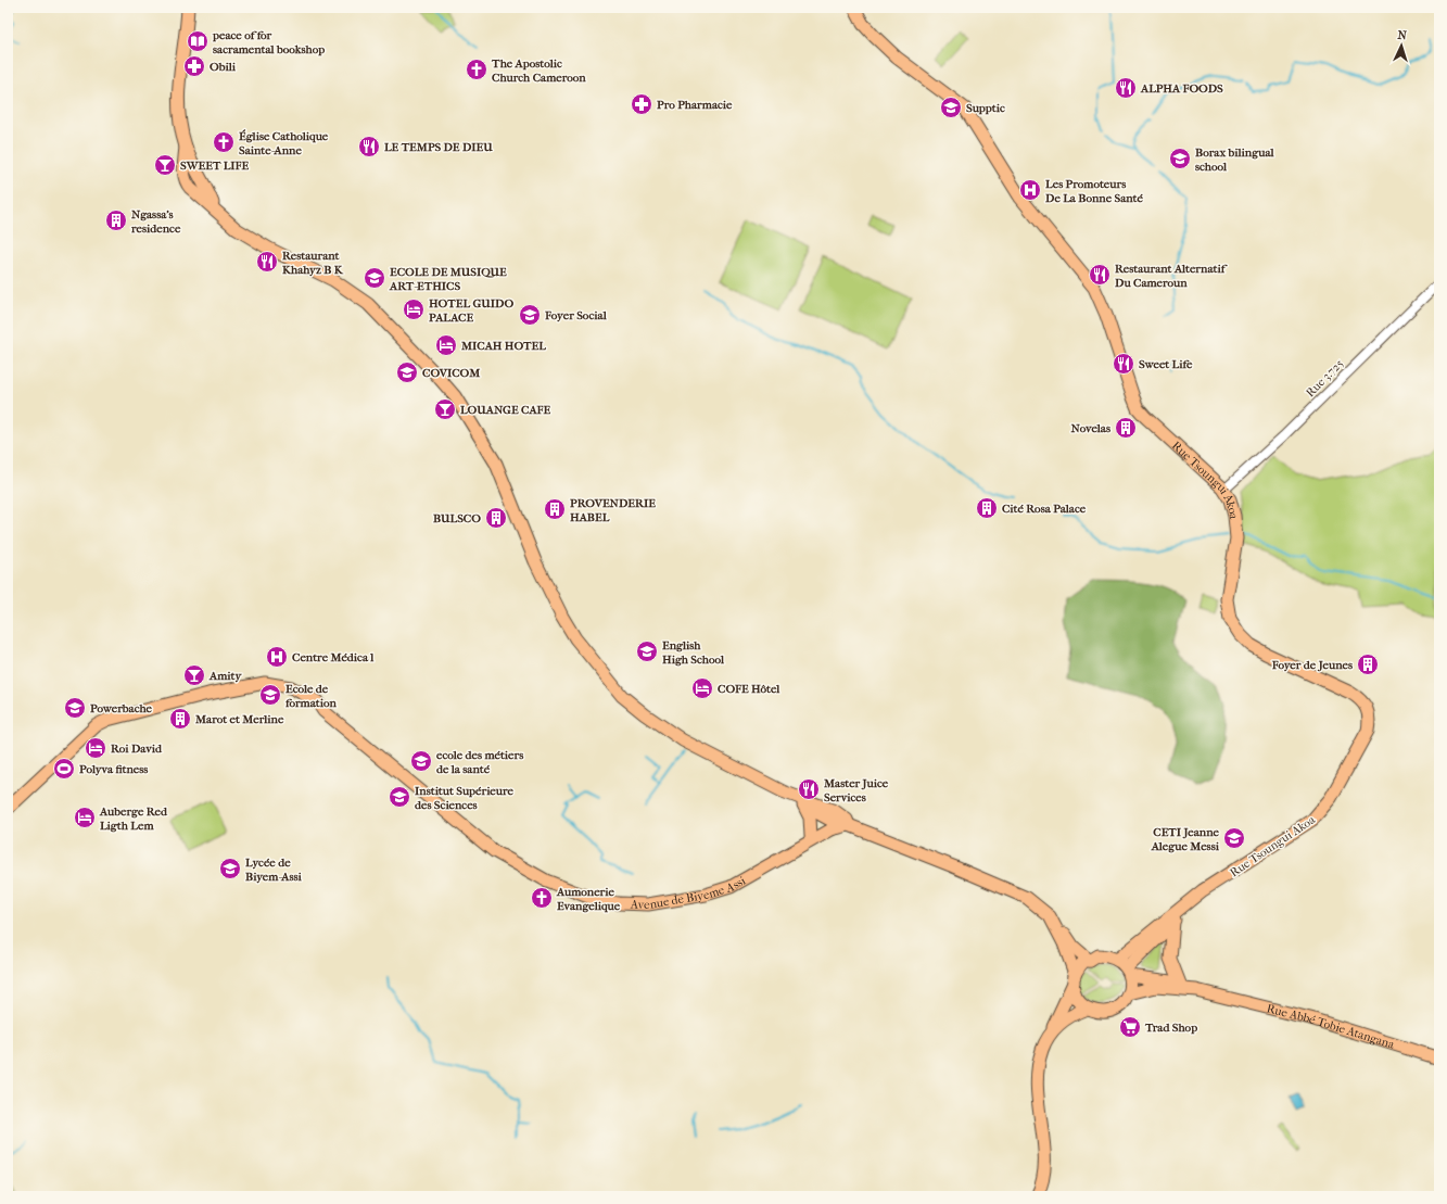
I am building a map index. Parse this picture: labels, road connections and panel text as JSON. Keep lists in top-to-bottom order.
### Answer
{
  "streets": {
    "main road": ["Rue Tsoungui Akoa", "Avenue de Biyeme Assi", "Rue Abbé Tobie Atangana"],
    "street": ["Rue 3.725"]
  },
  "crossings": [
    ["Rue 3.725", "Rue Tsoungui Akoa"]
  ],
  "places": {
    "library": ["peace of for sacramental bookshop"],
    "pharmacy": ["Obili", "Pro Pharmacie"],
    "church": ["The Apostolic Church Cameroon", "Église Catholique Sainte-Anne", "Aumonerie Evangelique"],
    "restaurant": [
      "ALPHA FOODS",
      "LE TEMPS DE DIEU",
      "Restaurant Khahyz B K",
      "Restaurant Alternatif Du Cameroun",
      "Sweet Life",
      "Master Juice Services"
    ],
    "school or university": [
      "Supptic",
      "Borax bilingual school",
      "ECOLE DE MUSIQUE ART-ETHICS",
      "Foyer Social",
      "COVICOM",
      "English High School",
      "Ecole de formation",
      "Powerbache",
      "ecole des métiers de la santé",
      "Institut Supérieure des Sciences",
      "CETI Jeanne Alegue Messi",
      "Lycée de Biyem-Assi"
    ],
    "bar": ["SWEET LIFE", "LOUANGE CAFE", "Amity"],
    "hospital": ["Les Promoteurs De La Bonne Santé", "Centre Médica l"],
    "building": [
      "Ngassa's residence",
      "Novelas",
      "Cité Rosa Palace",
      "PROVENDERIE HABEL",
      "BULSCO",
      "Foyer de Jeunes",
      "Marot et Merline"
    ],
    "hotel": [
      "HOTEL GUIDO PALACE",
      "MICAH HOTEL",
      "COFE Hôtel",
      "Roi David",
      "Auberge Red Ligth Lem"
    ],
    "sports": ["Polyva fitness"],
    "supermarket": ["Trad Shop"]
  },
  "north": "top"
}
